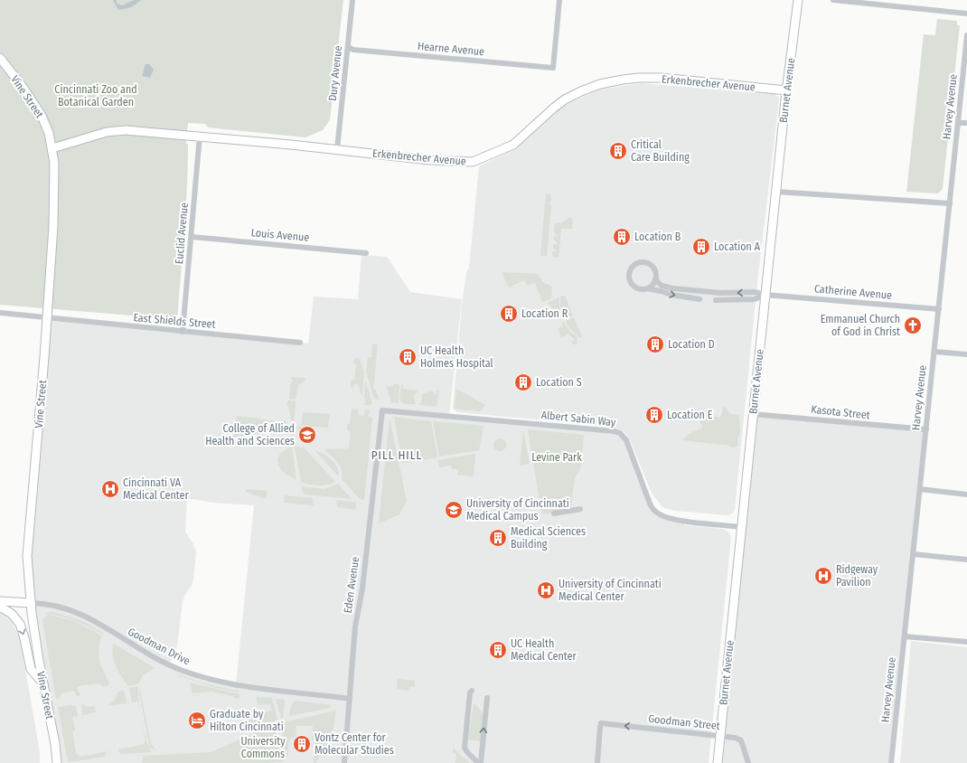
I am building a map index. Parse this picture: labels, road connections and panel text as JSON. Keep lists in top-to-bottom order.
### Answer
{
  "streets": {
    "street": [
      "Hearne Avenue",
      "Dury Avenue",
      "Erkenbrecher Avenue",
      "Burnet Avenue",
      "Vine Street",
      "Harvey Avenue",
      "Euclid Avenue",
      "Louis Avenue",
      "Catherine Avenue",
      "East Shields Street",
      "Kasota Street",
      "Albert Sabin Way",
      "Eden Avenue",
      "Goodman Drive",
      "Goodman Street"
    ]
  },
  "crossings": [
    ["Hearne Avenue", "Dury Avenue"],
    ["Dury Avenue", "Erkenbrecher Avenue"],
    ["Erkenbrecher Avenue", "Burnet Avenue"],
    ["Erkenbrecher Avenue", "Vine Street"],
    ["Erkenbrecher Avenue", "Euclid Avenue"],
    ["Burnet Avenue", "Catherine Avenue"],
    ["Burnet Avenue", "Kasota Street"],
    ["Burnet Avenue", "Albert Sabin Way"],
    ["Burnet Avenue", "Goodman Street"],
    ["Vine Street", "East Shields Street"],
    ["Vine Street", "Goodman Drive"],
    ["Harvey Avenue", "Catherine Avenue"],
    ["Harvey Avenue", "Kasota Street"],
    ["Euclid Avenue", "Louis Avenue"],
    ["Euclid Avenue", "East Shields Street"],
    ["Albert Sabin Way", "Eden Avenue"],
    ["Eden Avenue", "Goodman Drive"]
  ],
  "districts": ["PILL HILL"],
  "parks": ["Cincinnati Zoo and Botanical Garden", "Levine Park", "University Commons"],
  "places": {
    "building": [
      "Critical Care Building",
      "Location B",
      "Location A",
      "Location R",
      "Location D",
      "UC Health Holmes Hospital",
      "Location S",
      "Location E",
      "Medical Sciences Building",
      "UC Health Medical Center",
      "Vontz Center for Molecular Studies"
    ],
    "church": ["Emmanuel Church of God in Christ"],
    "school or university": ["College of Allied Health and Sciences", "University of Cincinnati Medical Campus"],
    "hospital": ["Cincinnati VA Medical Center", "Ridgeway Pavilion", "University of Cincinnati Medical Center"],
    "hotel": ["Graduate by Hilton Cincinnati"]
  }
}
